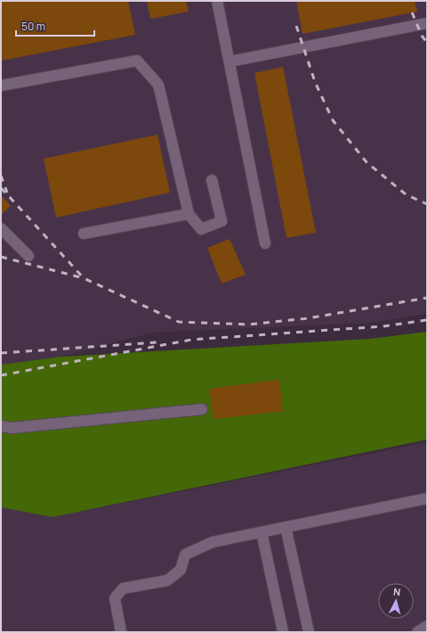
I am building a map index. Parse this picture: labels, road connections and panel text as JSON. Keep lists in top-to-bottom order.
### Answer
{
  "scale_bar": "50 m",
  "north": "top"
}
